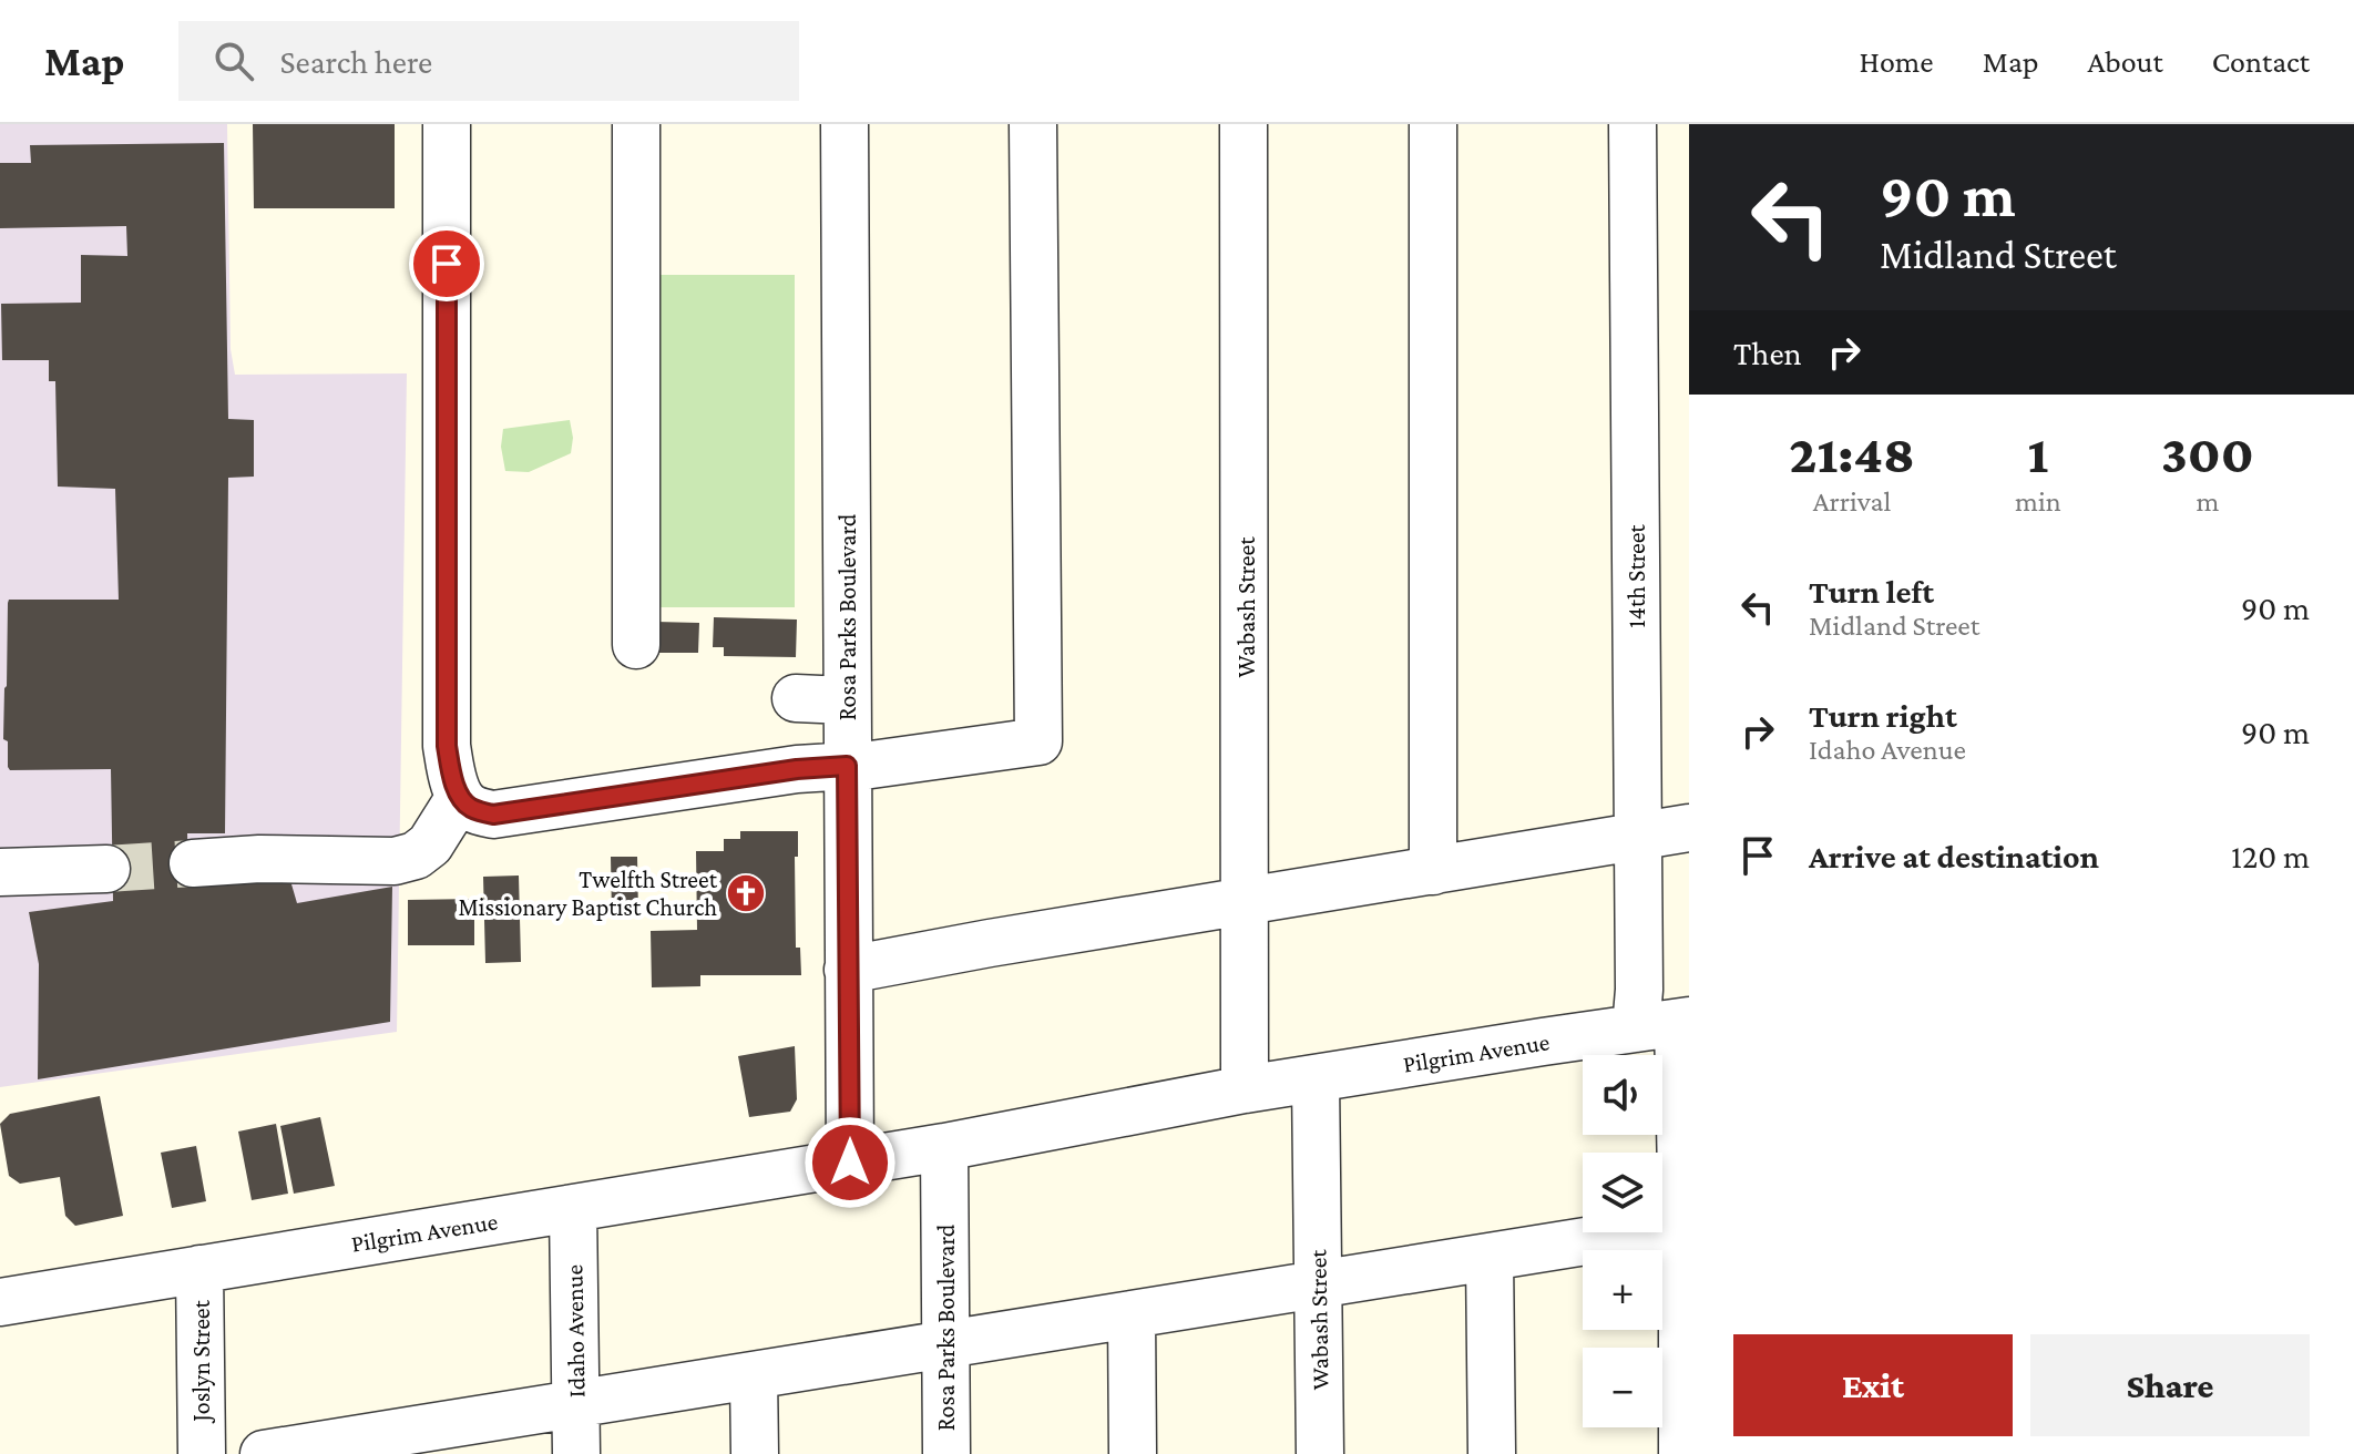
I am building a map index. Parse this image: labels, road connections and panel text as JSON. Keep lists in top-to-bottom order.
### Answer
{
  "streets": {
    "street": [
      "14th Street",
      "Wabash Street",
      "Rosa Parks Boulevard",
      "Pilgrim Avenue",
      "Idaho Avenue",
      "Joslyn Street"
    ]
  },
  "crossings": [
    ["14th Street", "Pilgrim Avenue"],
    ["Wabash Street", "Pilgrim Avenue"],
    ["Rosa Parks Boulevard", "Pilgrim Avenue"],
    ["Pilgrim Avenue", "Idaho Avenue"],
    ["Pilgrim Avenue", "Joslyn Street"]
  ],
  "places": {
    "church": ["Twelfth Street Missionary Baptist Church"]
  },
  "page": {
    "header": "Map",
    "search": "Search here",
    "nav": [
      "Home",
      "Map",
      "About",
      "Contact"
    ],
    "turn": ["90 m", "Midland Street"],
    "then": "Then",
    "eta": [
      "21:48",
      "Arrival",
      "1",
      "min",
      "300",
      "m"
    ],
    "list": [
      {
        "name": "Turn left",
        "note": "Midland Street",
        "value": "90 m"
      },
      {
        "name": "Turn right",
        "note": "Idaho Avenue",
        "value": "90 m"
      },
      {
        "name": "Arrive at destination",
        "value": "120 m"
      }
    ],
    "map_buttons": ["+", "−"],
    "buttons": ["Exit", "Share"]
  }
}
